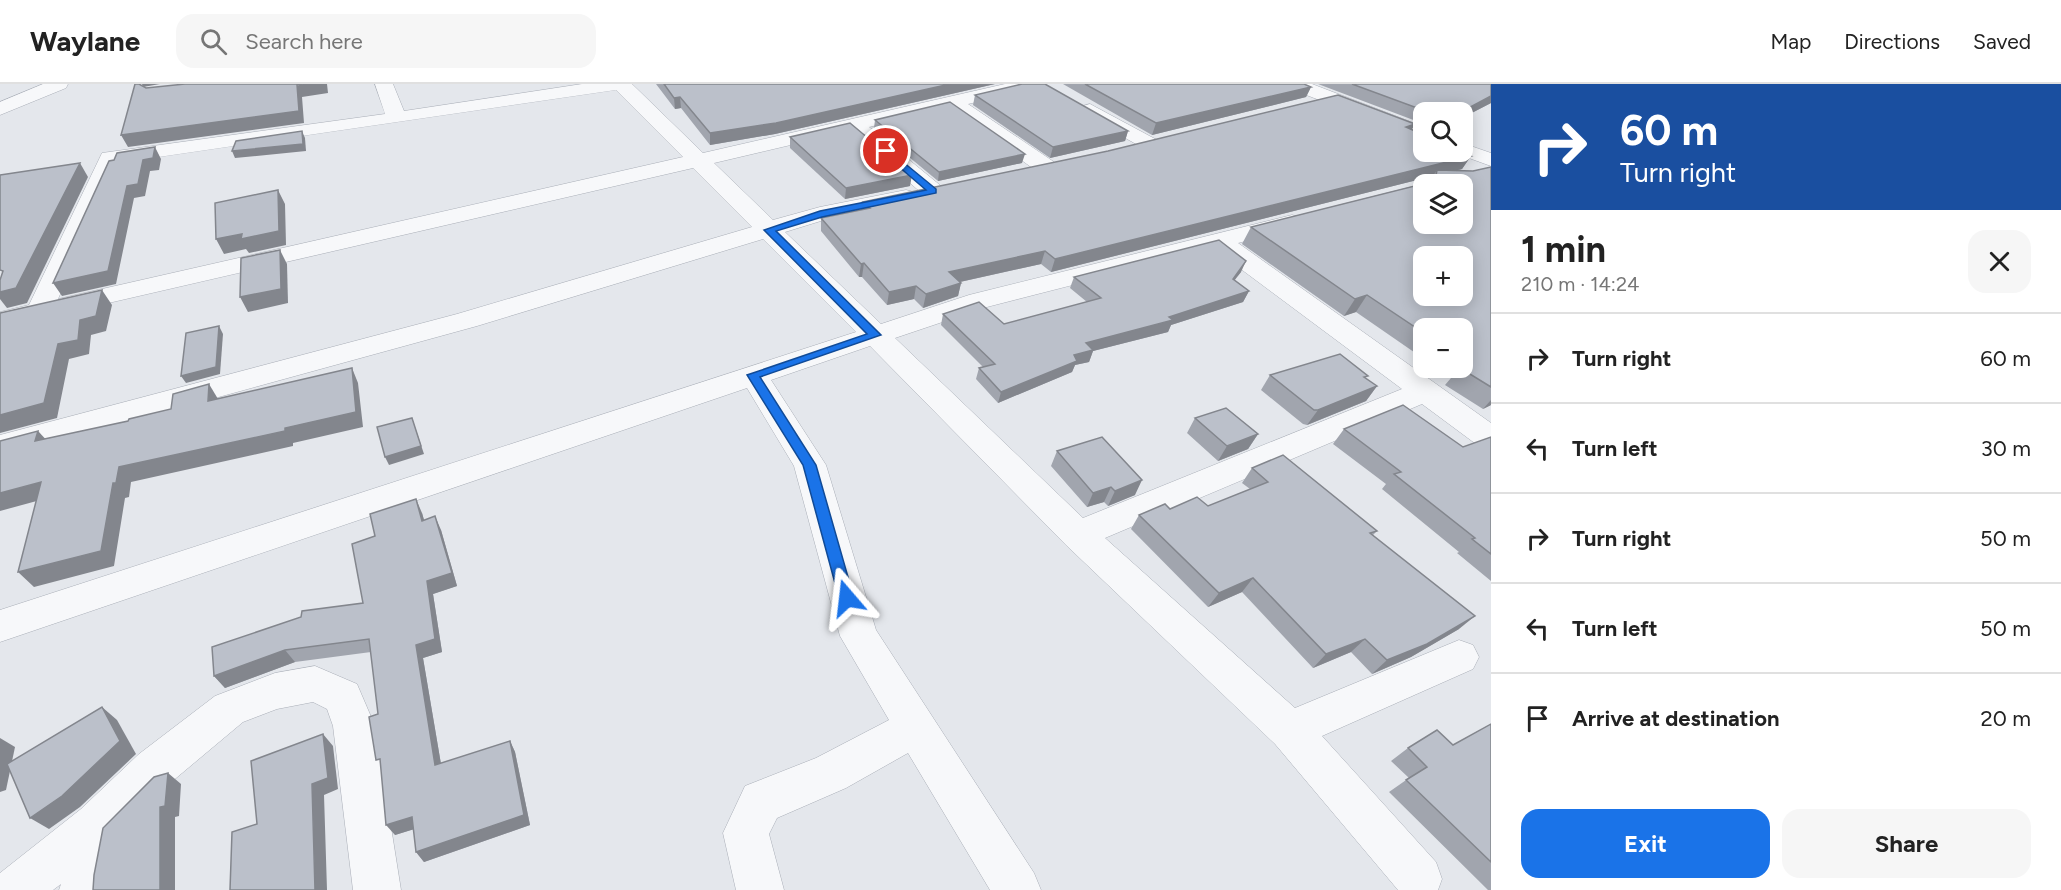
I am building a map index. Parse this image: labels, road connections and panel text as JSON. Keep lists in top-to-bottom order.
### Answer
{
  "page": {
    "header": "Waylane",
    "search": "Search here",
    "nav": ["Map", "Directions", "Saved"],
    "turn": ["60 m", "Turn right"],
    "map_buttons": ["+", "−"],
    "heading": ["1 min", "210 m · 14:24"],
    "list": [
      {
        "name": "Turn right",
        "value": "60 m"
      },
      {
        "name": "Turn left",
        "value": "30 m"
      },
      {
        "name": "Turn right",
        "value": "50 m"
      },
      {
        "name": "Turn left",
        "value": "50 m"
      },
      {
        "name": "Arrive at destination",
        "value": "20 m"
      }
    ],
    "buttons": ["Exit", "Share"]
  }
}
